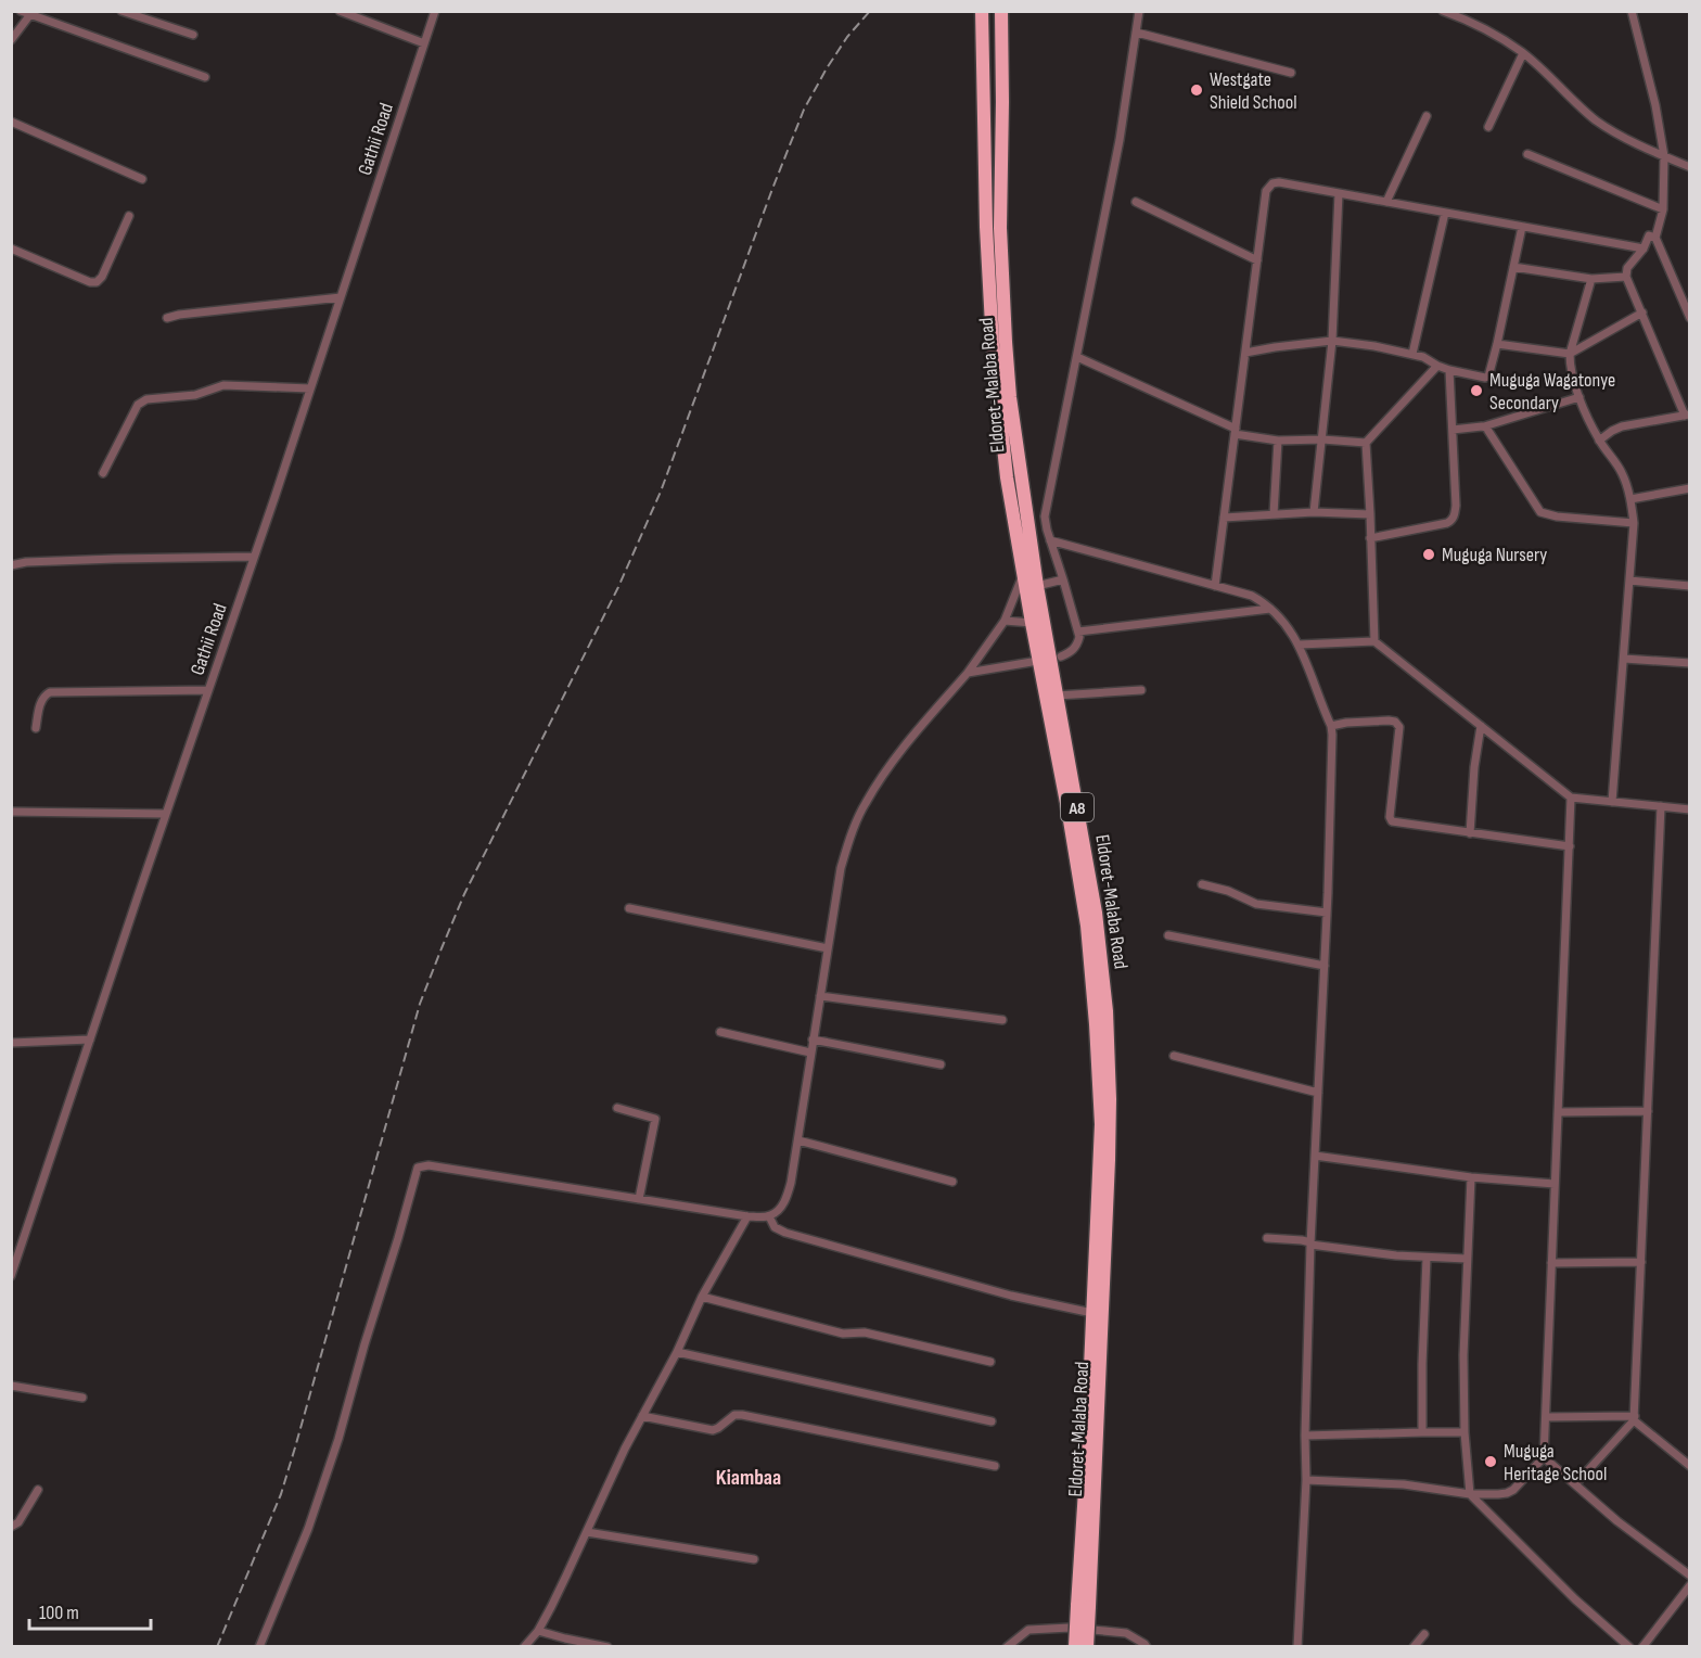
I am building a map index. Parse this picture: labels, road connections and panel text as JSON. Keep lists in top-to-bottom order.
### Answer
{
  "streets": {
    "highway": ["Eldoret-Malaba Road", "A8"],
    "street": ["Gathii Road"]
  },
  "crossings": [
    ["Eldoret-Malaba Road", "A8"]
  ],
  "districts": ["Kiambaa"],
  "places": [
    "Westgate Shield School",
    "Muguga Wagatonye Secondary",
    "Muguga Nursery",
    "Muguga Heritage School"
  ],
  "scale_bar": "100 m"
}
